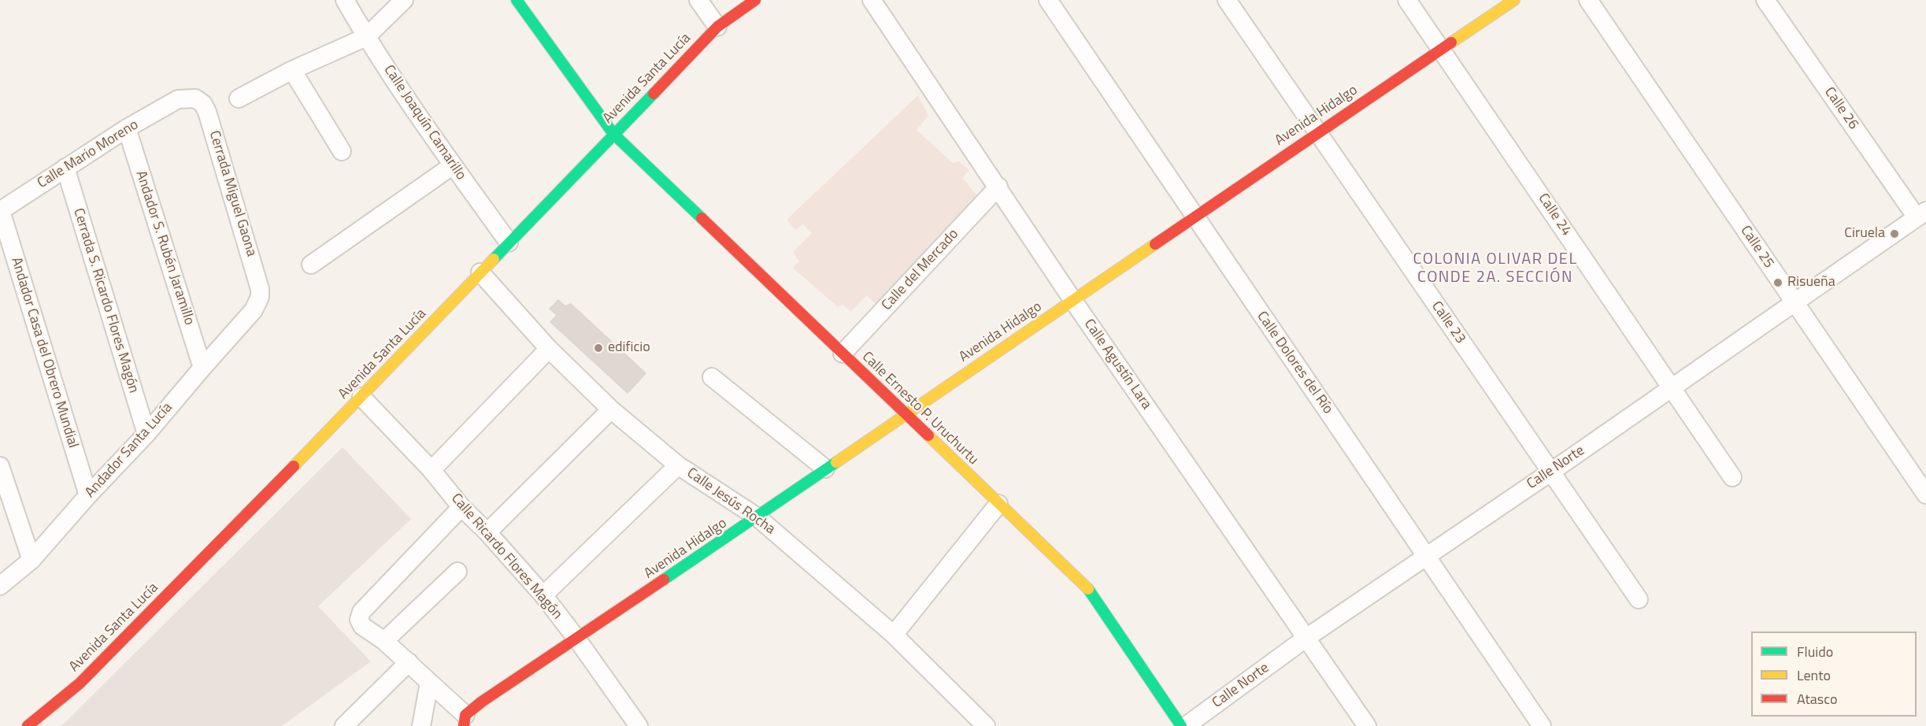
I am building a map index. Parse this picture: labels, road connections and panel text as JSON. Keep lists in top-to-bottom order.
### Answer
{
  "streets": {
    "street": [
      "Avenida Santa Lucía",
      "Calle 26",
      "Avenida Hidalgo",
      "Calle Joaquín Camarillo",
      "Calle Mario Moreno",
      "Cerrada Miguel Gaona",
      "Calle 24",
      "Calle 25",
      "Andador S. Rubén Jaramillo",
      "Calle del Mercado",
      "Cerrada S. Ricardo Flores Magón",
      "Calle 23",
      "Andador Casa del Obrero Mundial",
      "Calle Dolores del Río",
      "Calle Agustín Lara",
      "Calle Ernesto P. Uruchurtu",
      "Andador Santa Lucía",
      "Calle Norte",
      "Calle Jesús Rocha",
      "Calle Ricardo Flores Magón"
    ]
  },
  "crossings": [
    ["Avenida Santa Lucía", "Calle Joaquín Camarillo"],
    ["Avenida Santa Lucía", "Calle Ernesto P. Uruchurtu"],
    ["Avenida Santa Lucía", "Calle Jesús Rocha"],
    ["Avenida Santa Lucía", "Calle Ricardo Flores Magón"],
    ["Calle 26", "Calle Norte"],
    ["Avenida Hidalgo", "Calle 24"],
    ["Avenida Hidalgo", "Calle 23"],
    ["Avenida Hidalgo", "Calle Dolores del Río"],
    ["Avenida Hidalgo", "Calle Agustín Lara"],
    ["Avenida Hidalgo", "Calle Ernesto P. Uruchurtu"],
    ["Avenida Hidalgo", "Calle Jesús Rocha"],
    ["Avenida Hidalgo", "Calle Ricardo Flores Magón"],
    ["Calle Mario Moreno", "Cerrada Miguel Gaona"],
    ["Calle Mario Moreno", "Andador S. Rubén Jaramillo"],
    ["Calle Mario Moreno", "Cerrada S. Ricardo Flores Magón"],
    ["Calle Mario Moreno", "Andador Casa del Obrero Mundial"],
    ["Cerrada Miguel Gaona", "Andador Santa Lucía"],
    ["Calle 24", "Calle Norte"],
    ["Calle 25", "Calle Norte"],
    ["Andador S. Rubén Jaramillo", "Andador Santa Lucía"],
    ["Calle del Mercado", "Calle Agustín Lara"],
    ["Calle del Mercado", "Calle Ernesto P. Uruchurtu"],
    ["Cerrada S. Ricardo Flores Magón", "Andador Santa Lucía"],
    ["Calle 23", "Calle Norte"],
    ["Andador Casa del Obrero Mundial", "Andador Santa Lucía"],
    ["Calle Dolores del Río", "Calle Norte"],
    ["Calle Agustín Lara", "Calle Norte"]
  ],
  "districts": ["COLONIA OLIVAR DEL CONDE 2A. SECCIÓN"],
  "places": ["Ciruela", "Risueña", "edificio"],
  "legend": ["Fluido", "Lento", "Atasco"]
}
